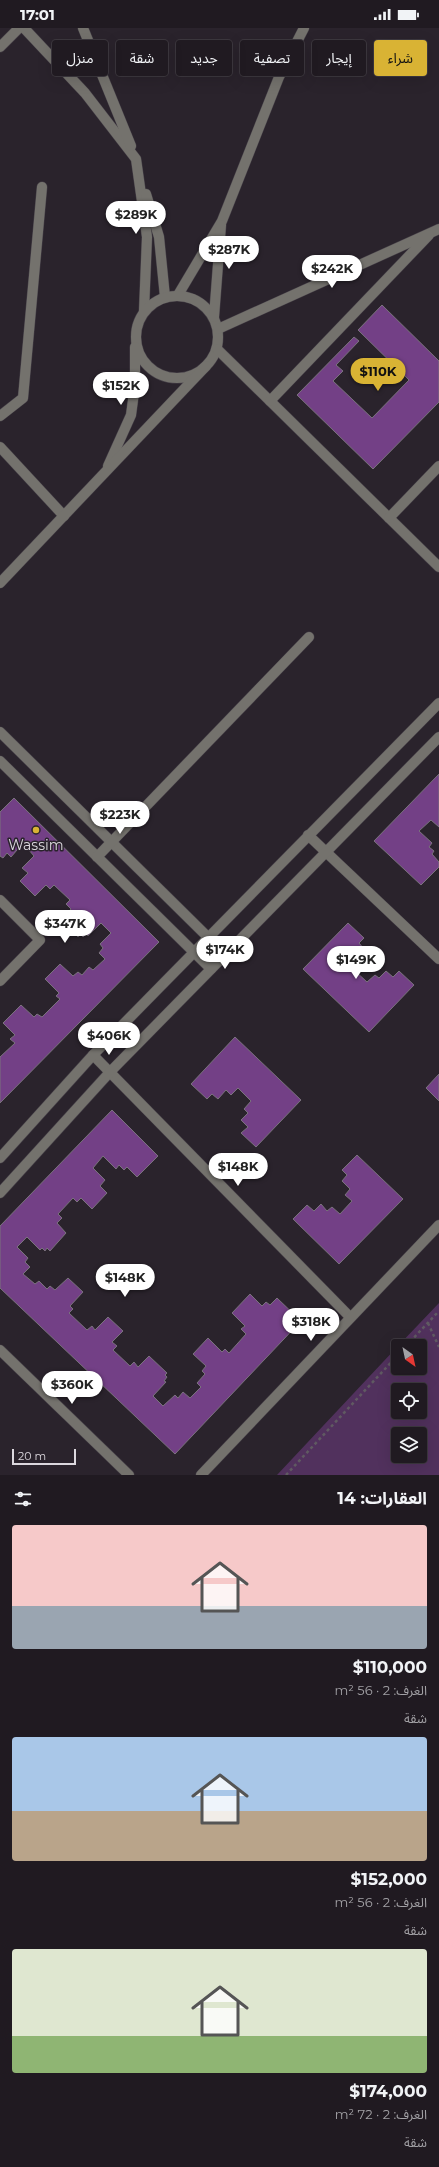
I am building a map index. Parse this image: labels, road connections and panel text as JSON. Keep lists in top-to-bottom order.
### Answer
{
  "places": ["Wassim"],
  "scale_bar": "20 m",
  "north": "bottom right",
  "page": {
    "status": "17:01",
    "chip": [
      "شراء",
      "إيجار",
      "تصفية",
      "جديد",
      "شقة",
      "منزل"
    ],
    "price": [
      "$289K",
      "$287K",
      "$242K",
      "$110K",
      "$152K",
      "$223K",
      "$347K",
      "$174K",
      "$149K",
      "$406K",
      "$148K",
      "$148K",
      "$318K",
      "$360K"
    ],
    "scale": "20 m",
    "heading": "العقارات: 14",
    "list": [
      {
        "name": "$110,000",
        "note": "الغرف: 2 · 56 m² · شقة"
      },
      {
        "name": "$152,000",
        "note": "الغرف: 2 · 56 m² · شقة"
      },
      {
        "name": "$174,000",
        "note": "الغرف: 2 · 72 m² · شقة"
      }
    ]
  }
}
